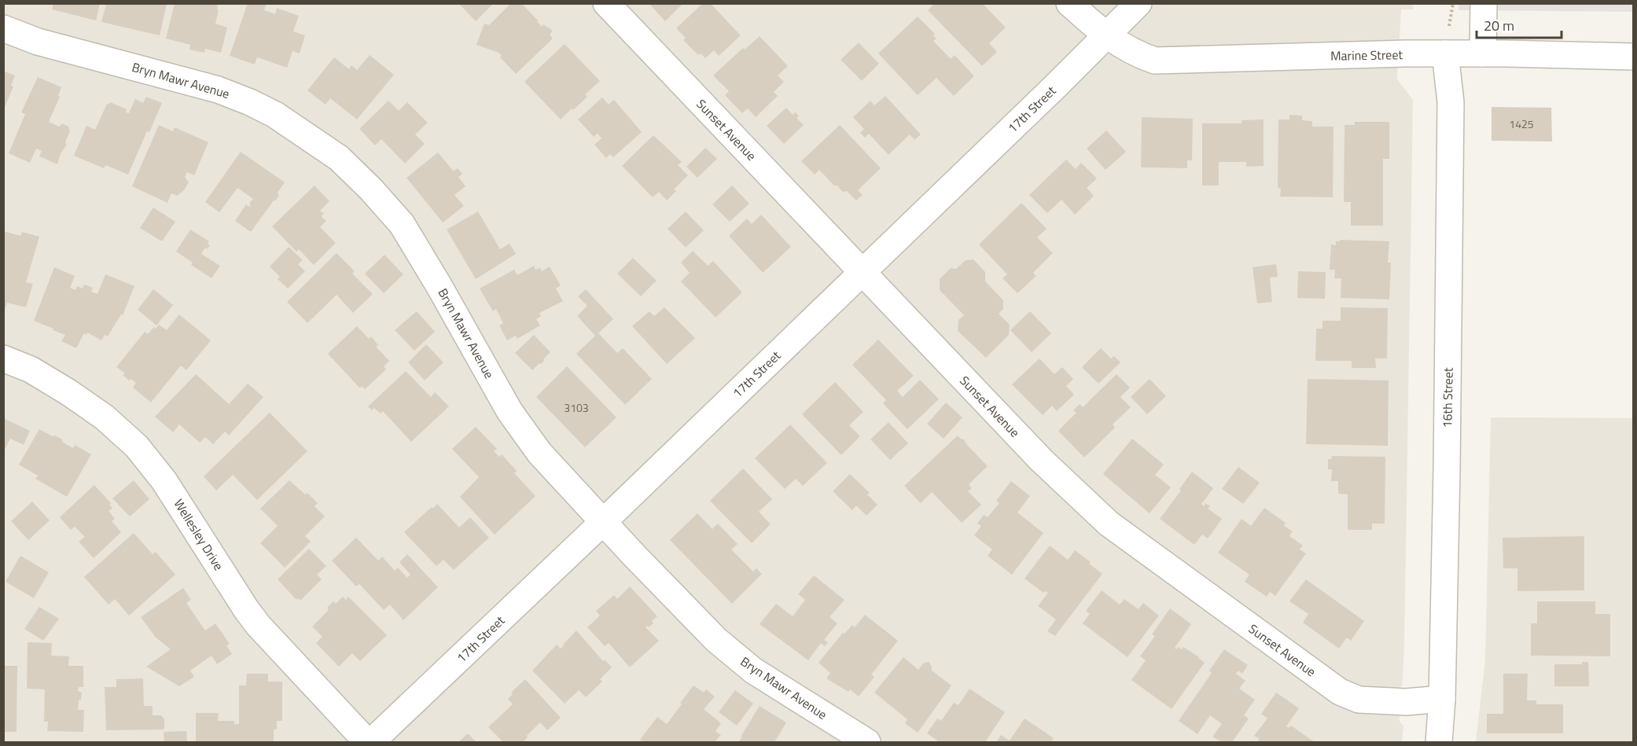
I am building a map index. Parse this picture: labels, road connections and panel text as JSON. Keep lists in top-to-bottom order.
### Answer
{
  "streets": {
    "street": [
      "Marine Street",
      "Bryn Mawr Avenue",
      "17th Street",
      "Sunset Avenue",
      "16th Street",
      "Wellesley Drive"
    ]
  },
  "crossings": [
    ["Marine Street", "17th Street"],
    ["Marine Street", "16th Street"],
    ["Bryn Mawr Avenue", "17th Street"],
    ["17th Street", "Sunset Avenue"],
    ["Sunset Avenue", "16th Street"]
  ],
  "house_numbers": ["1425", "3103"],
  "scale_bar": "20 m"
}
